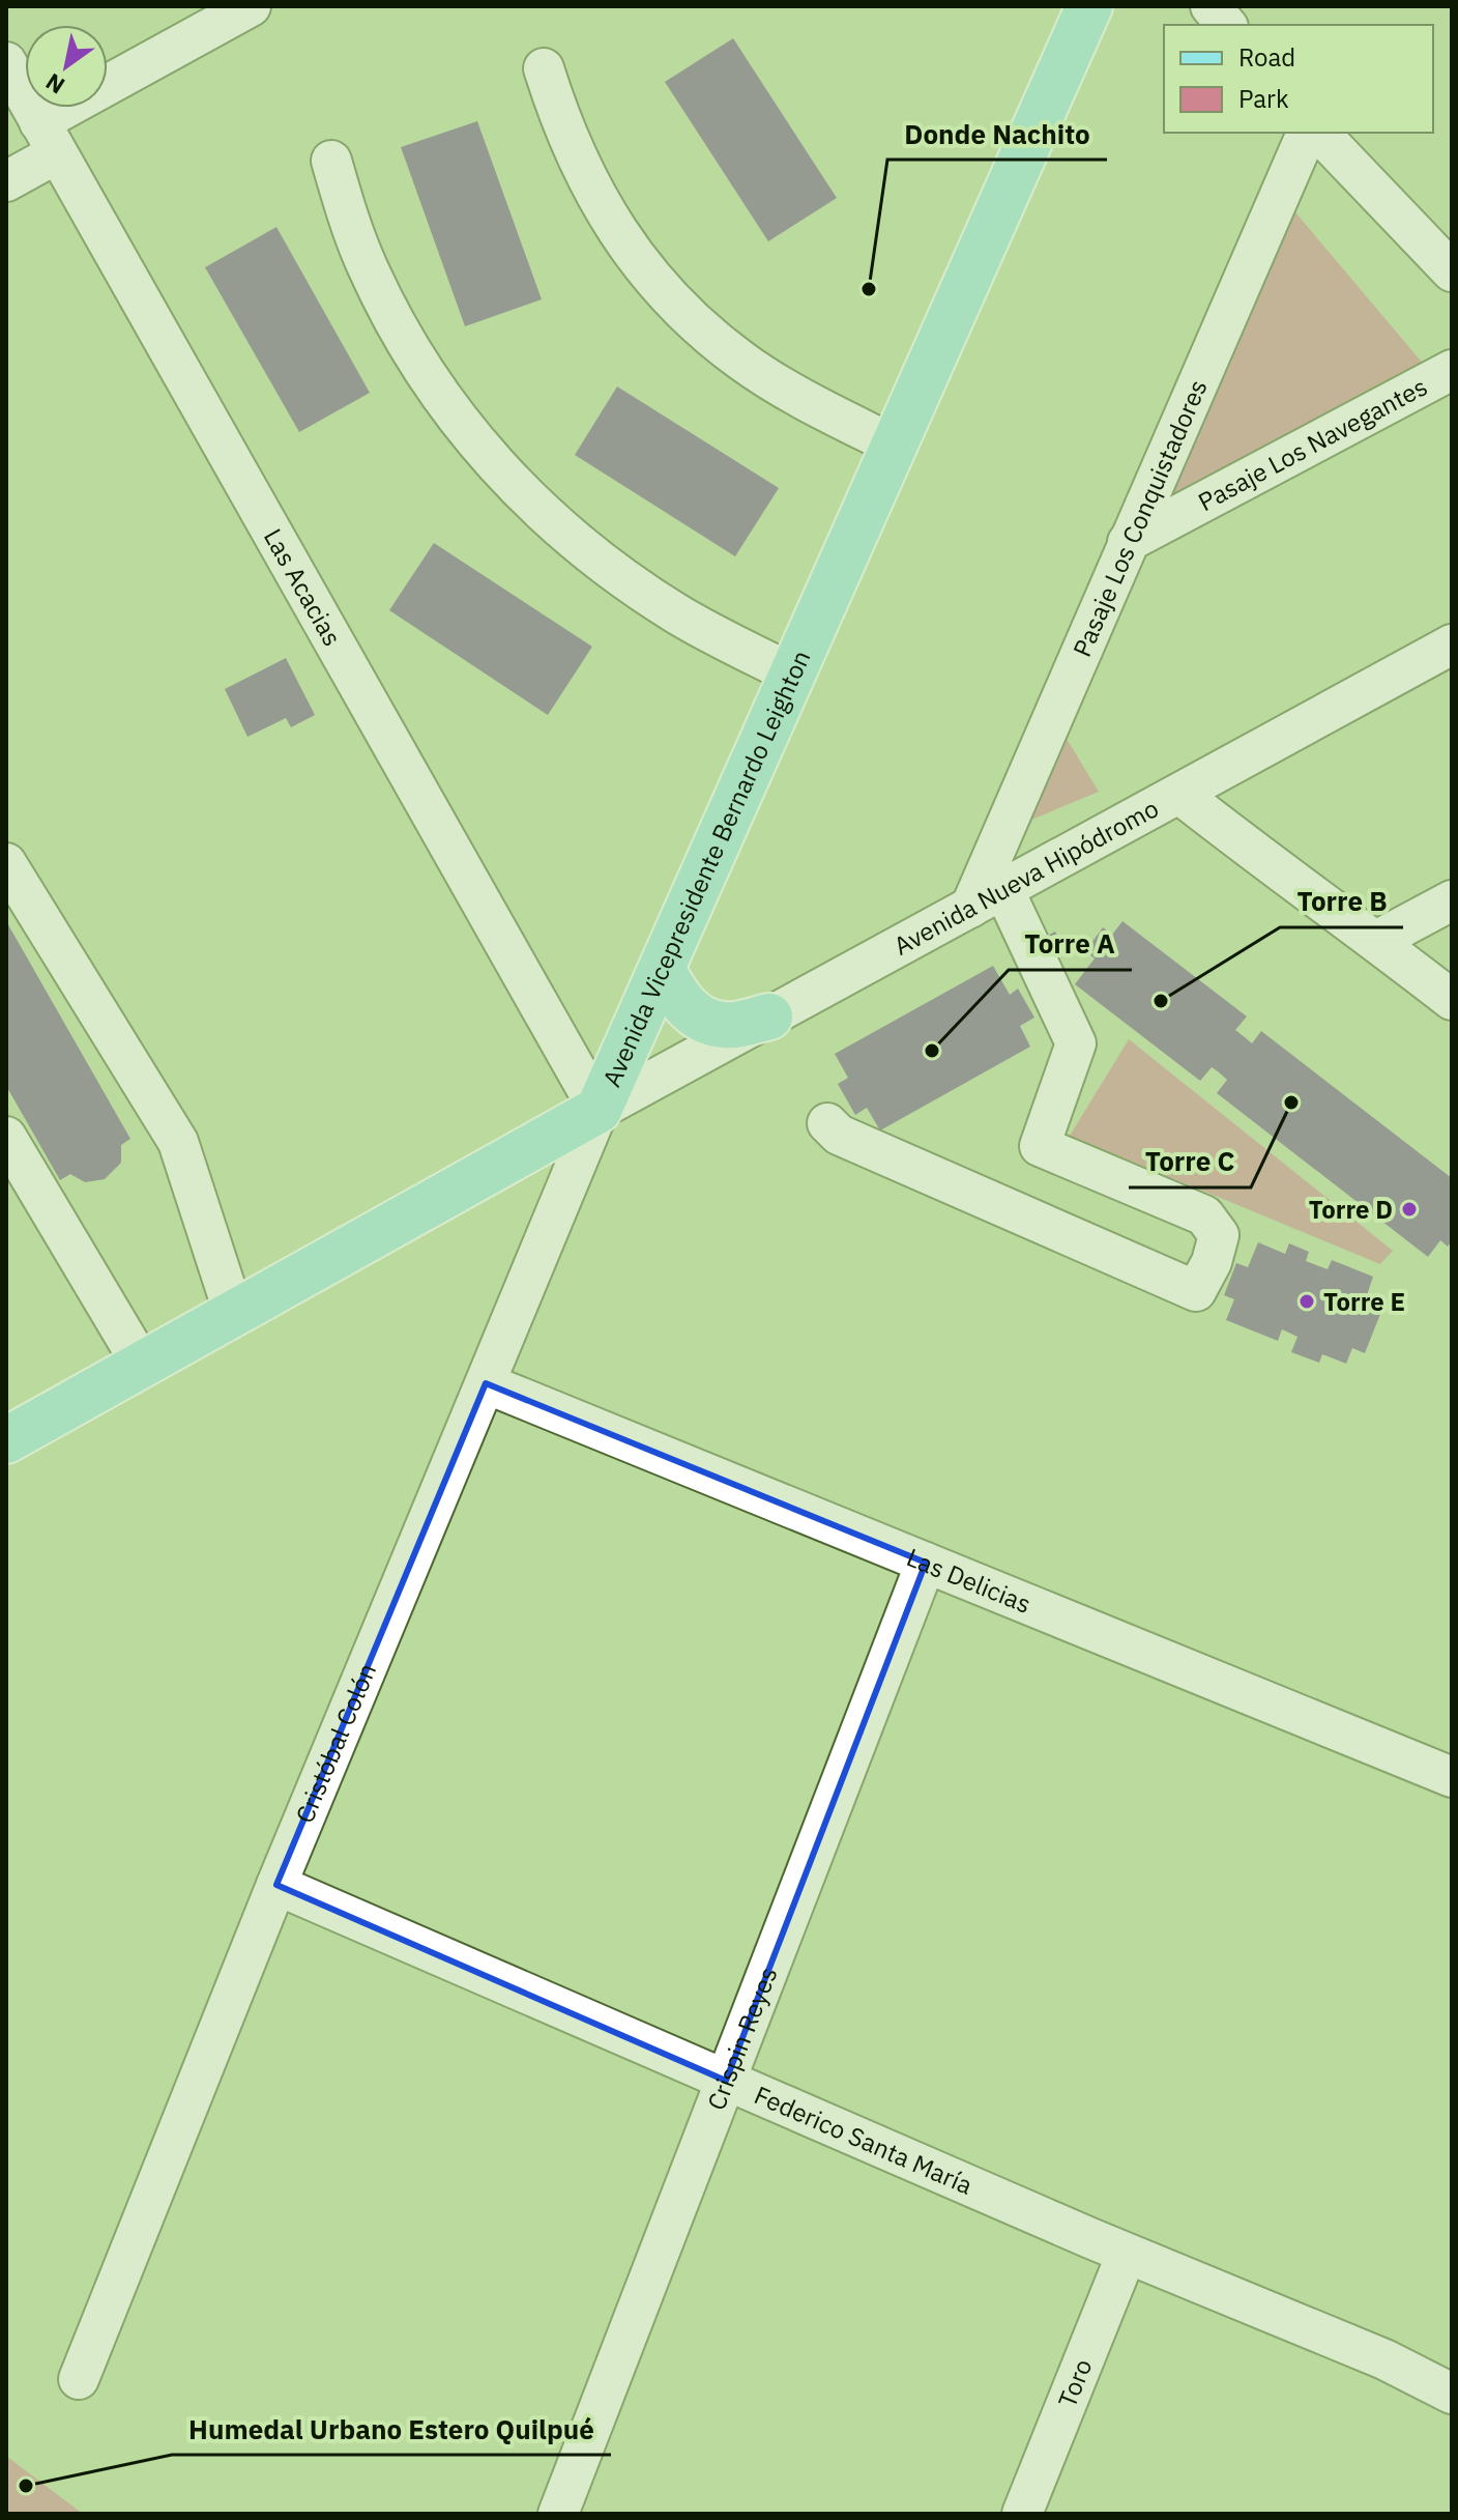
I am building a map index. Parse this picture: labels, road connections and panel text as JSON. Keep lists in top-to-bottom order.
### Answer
{
  "streets": {
    "main road": ["Avenida Vicepresidente Bernardo Leighton"],
    "street": [
      "Pasaje Los Navegantes",
      "Pasaje Los Conquistadores",
      "Las Acacias",
      "Avenida Nueva Hipódromo",
      "Las Delicias",
      "Cristóbal Colón",
      "Crispin Reyes",
      "Federico Santa María",
      "Toro"
    ]
  },
  "crossings": [
    ["Pasaje Los Navegantes", "Pasaje Los Conquistadores"],
    ["Pasaje Los Conquistadores", "Avenida Nueva Hipódromo"],
    ["Las Acacias", "Avenida Vicepresidente Bernardo Leighton"],
    ["Las Acacias", "Avenida Nueva Hipódromo"],
    ["Las Acacias", "Cristóbal Colón"],
    ["Avenida Vicepresidente Bernardo Leighton", "Avenida Nueva Hipódromo"],
    ["Avenida Vicepresidente Bernardo Leighton", "Cristóbal Colón"],
    ["Avenida Nueva Hipódromo", "Cristóbal Colón"],
    ["Las Delicias", "Cristóbal Colón"],
    ["Las Delicias", "Crispin Reyes"],
    ["Cristóbal Colón", "Federico Santa María"],
    ["Crispin Reyes", "Federico Santa María"],
    ["Federico Santa María", "Toro"]
  ],
  "places": [
    "Donde Nachito",
    "Torre B",
    "Torre A",
    "Torre C",
    "Torre D",
    "Torre E",
    "Humedal Urbano Estero Quilpué"
  ],
  "legend": ["Road", "Park"],
  "north": "bottom left"
}
